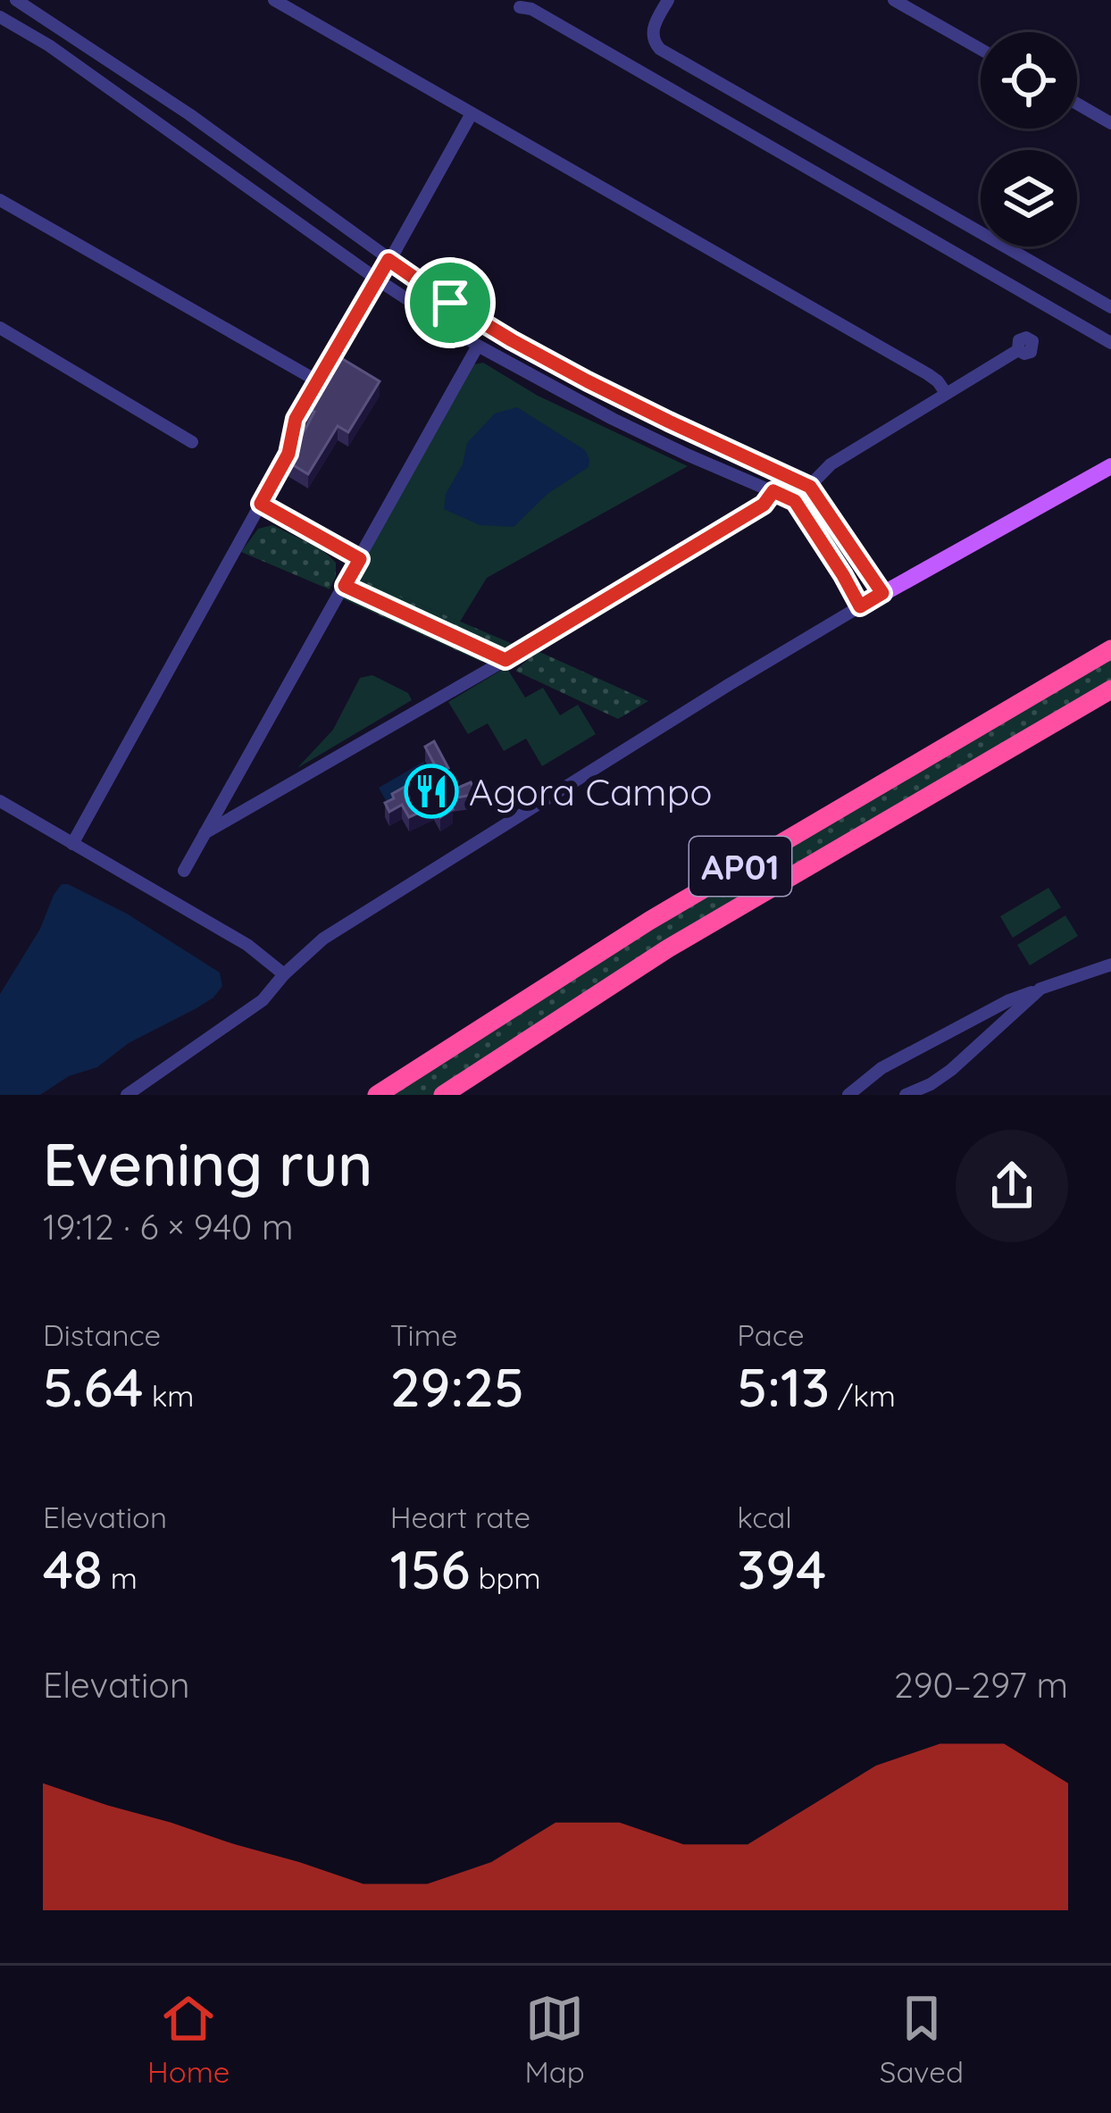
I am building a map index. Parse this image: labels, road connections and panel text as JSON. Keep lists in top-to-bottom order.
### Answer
{
  "streets": {
    "highway": ["AP01"]
  },
  "places": {
    "restaurant": ["Agora Campo"]
  },
  "page": {
    "heading": ["Evening run", "19:12 · 6 × 940 m"],
    "stats": [
      ["Distance", "5.64 km"],
      ["Time", "29:25"],
      ["Pace", "5:13 /km"],
      ["Elevation", "48 m"],
      ["Heart rate", "156 bpm"],
      ["kcal", "394"]
    ],
    "chart": ["Elevation", "290–297 m"],
    "tabs": ["Home", "Map", "Saved"]
  }
}
